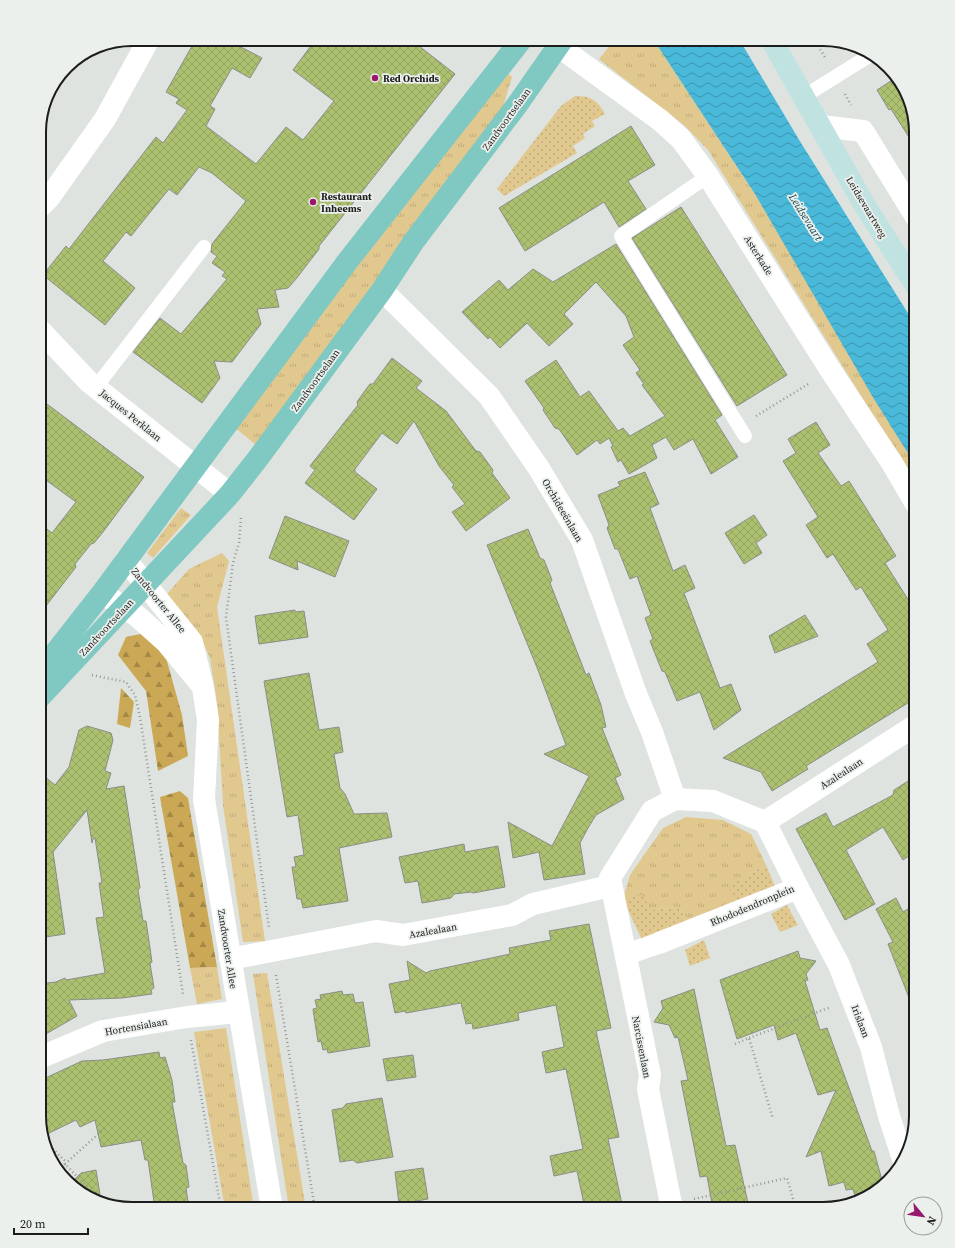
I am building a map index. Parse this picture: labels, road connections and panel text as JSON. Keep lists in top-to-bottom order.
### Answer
{
  "streets": {
    "main road": ["Zandvoortselaan", "Leidsevaartweg"],
    "street": [
      "Asterkade",
      "Jacques Perklaan",
      "Orchideeënlaan",
      "Zandvoorter Allee",
      "Azalealaan",
      "Rhododendronplein",
      "Irislaan",
      "Hortensialaan",
      "Narcissenlaan"
    ]
  },
  "crossings": [
    ["Zandvoortselaan", "Jacques Perklaan"],
    ["Zandvoortselaan", "Orchideeënlaan"],
    ["Zandvoortselaan", "Zandvoorter Allee"],
    ["Zandvoorter Allee", "Azalealaan"],
    ["Zandvoorter Allee", "Hortensialaan"],
    ["Azalealaan", "Rhododendronplein"],
    ["Azalealaan", "Narcissenlaan"],
    ["Rhododendronplein", "Irislaan"],
    ["Rhododendronplein", "Narcissenlaan"]
  ],
  "water": ["Leidsevaart"],
  "places": ["Red Orchids", "Restaurant Inheems"],
  "scale_bar": "20 m",
  "north": "bottom right"
}
